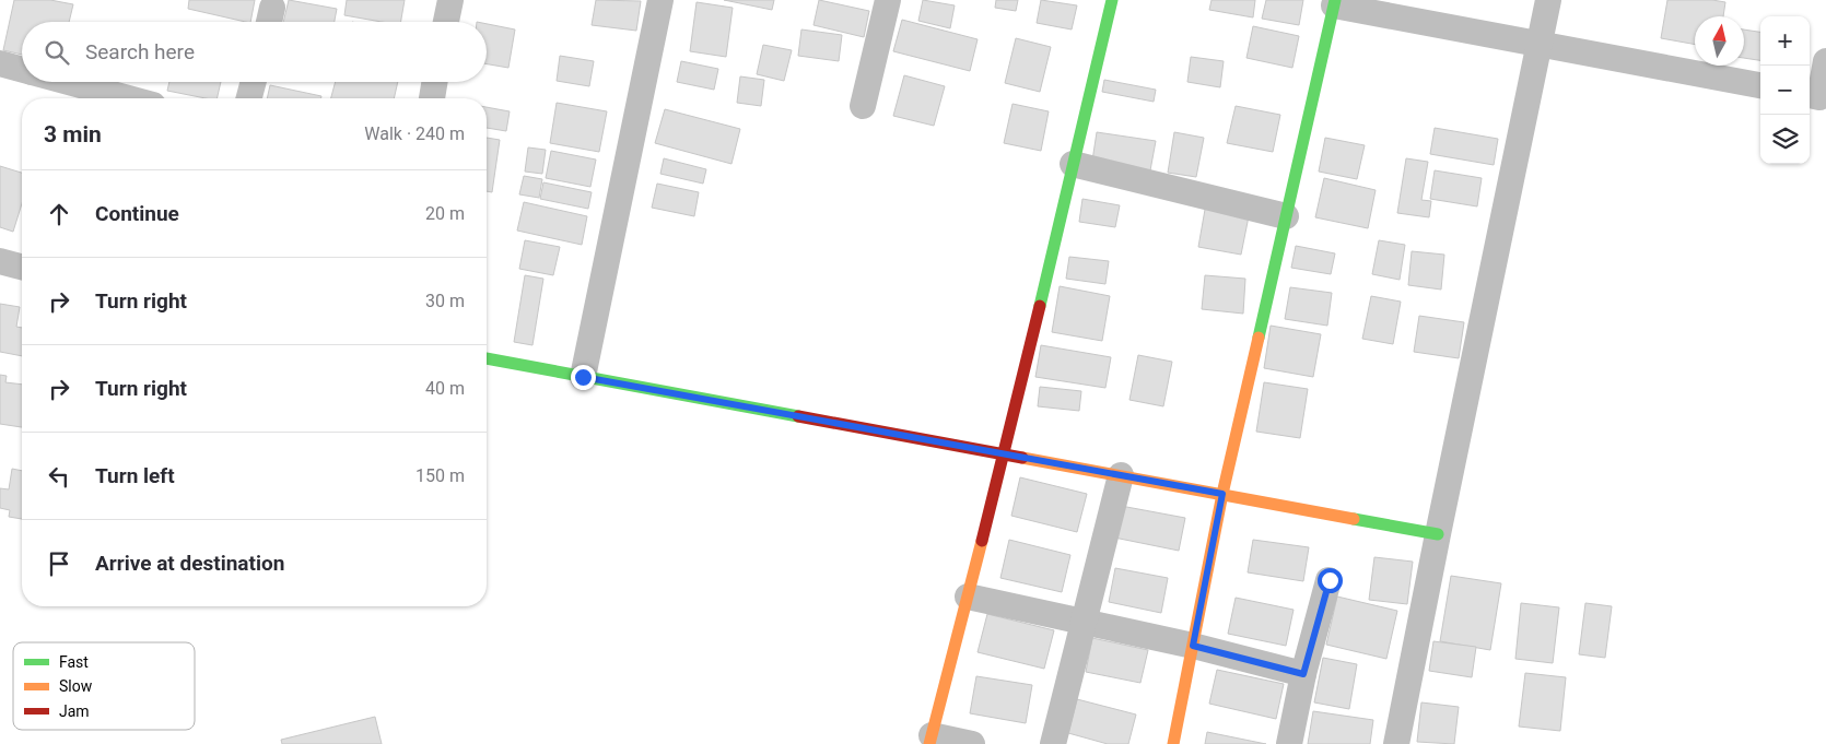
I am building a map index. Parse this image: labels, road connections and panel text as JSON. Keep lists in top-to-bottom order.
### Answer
{
  "legend": ["Fast", "Slow", "Jam"],
  "north": "top",
  "page": {
    "map_buttons": ["+", "−"],
    "search": "Search here",
    "heading": ["3 min", "Walk · 240 m"],
    "list": [
      ["Continue", "20 m"],
      ["Turn right", "30 m"],
      ["Turn right", "40 m"],
      ["Turn left", "150 m"],
      "Arrive at destination"
    ]
  }
}
